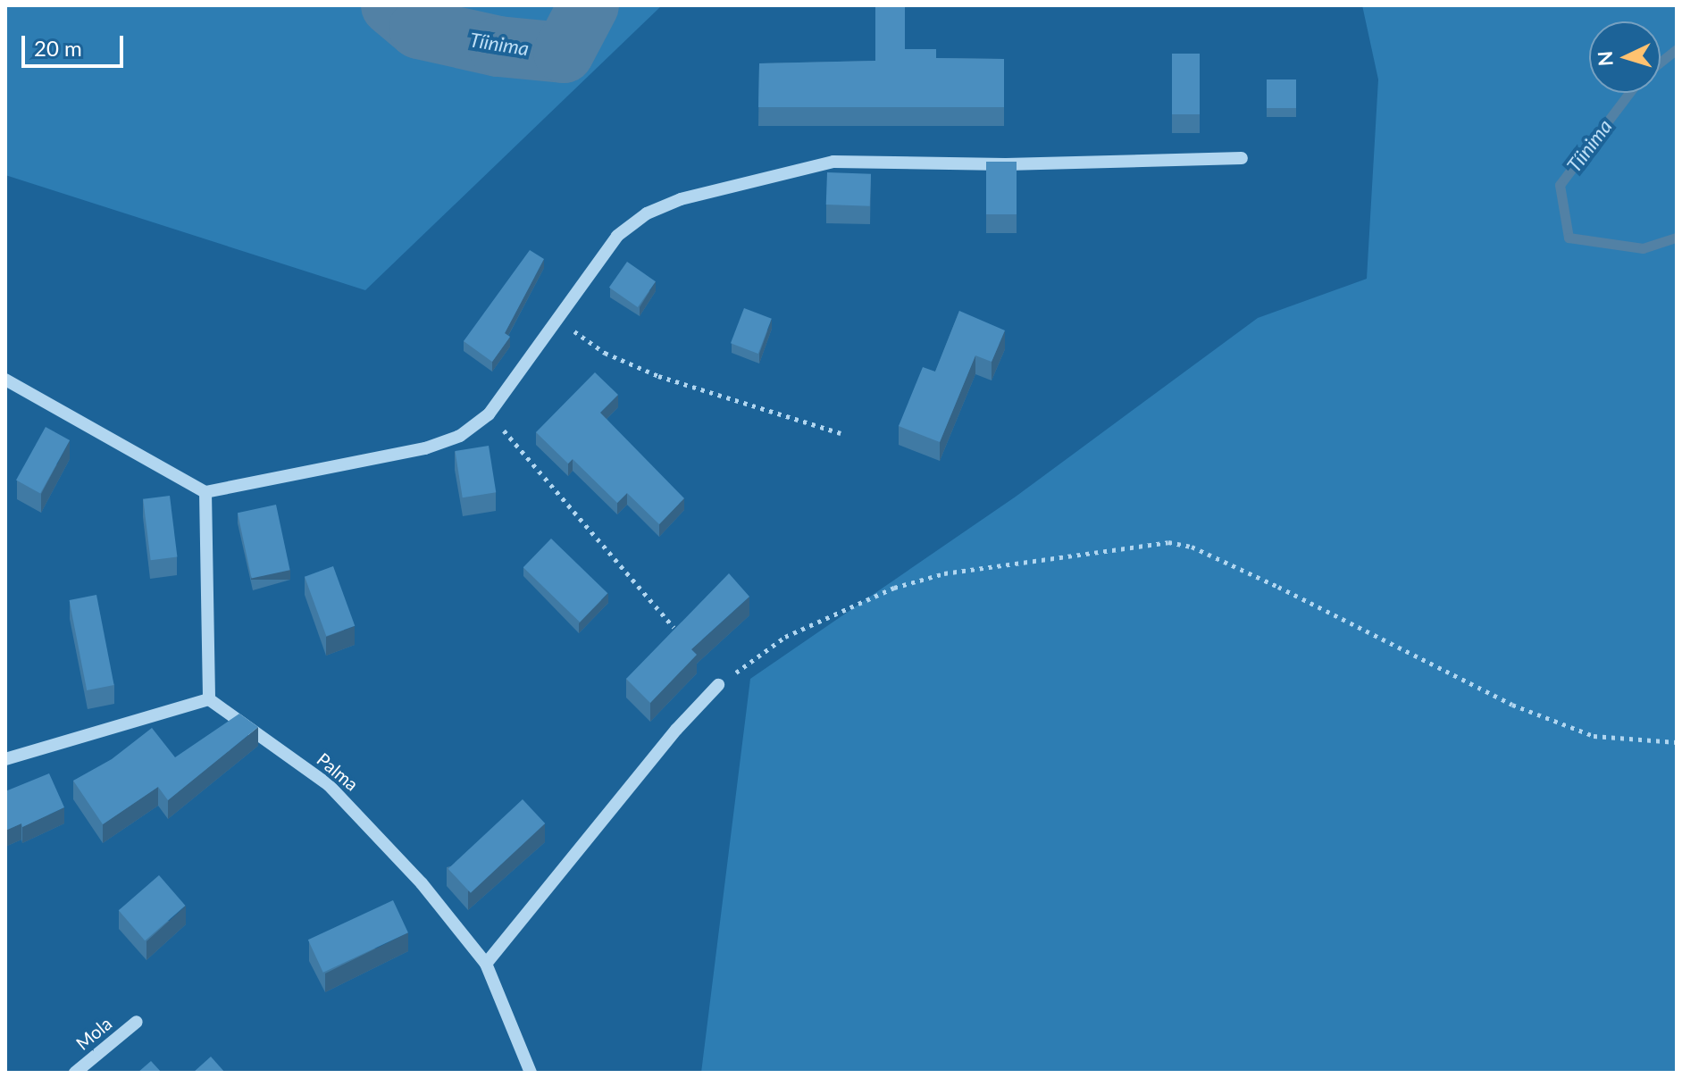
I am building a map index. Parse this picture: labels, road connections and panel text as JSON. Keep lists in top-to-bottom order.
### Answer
{
  "streets": {
    "street": ["Palma", "Mola"]
  },
  "water": ["Tíinima"],
  "scale_bar": "20 m",
  "north": "left"
}
